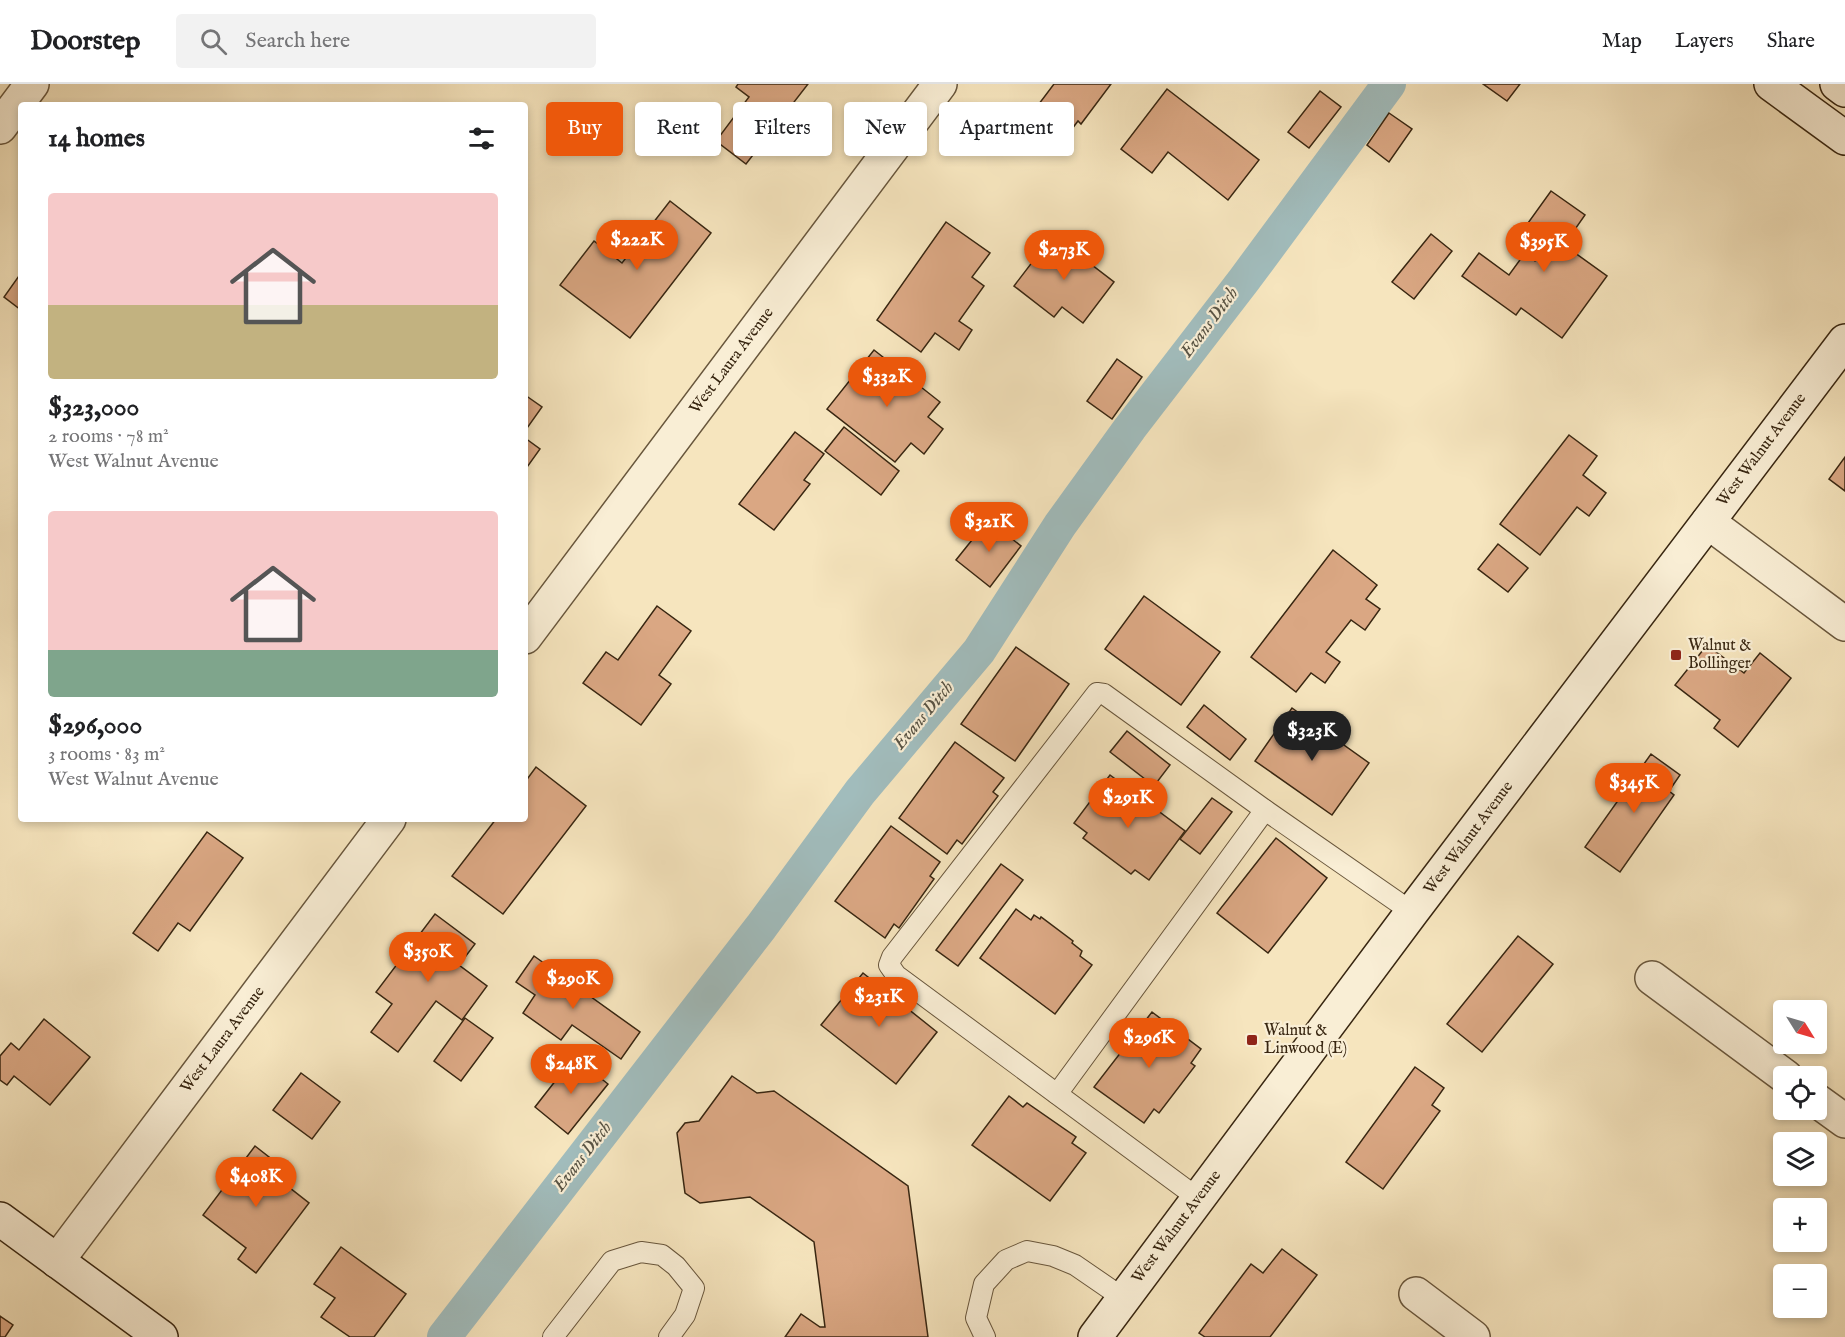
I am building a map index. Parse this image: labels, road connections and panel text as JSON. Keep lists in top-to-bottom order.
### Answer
{
  "streets": {
    "street": ["West Laura Avenue", "West Walnut Avenue"]
  },
  "water": ["Evans Ditch"],
  "places": {
    "transit": ["Walnut & Bollinger", "Walnut & Linwood (E)"]
  },
  "north": "bottom right",
  "page": {
    "header": "Doorstep",
    "search": "Search here",
    "nav": ["Map", "Layers", "Share"],
    "chip": [
      "Buy",
      "Rent",
      "Filters",
      "New",
      "Apartment"
    ],
    "heading": "14 homes",
    "list": [
      {
        "name": "$323,000",
        "note": "2 rooms · 78 m² · West Walnut Avenue"
      },
      {
        "name": "$296,000",
        "note": "3 rooms · 83 m² · West Walnut Avenue"
      }
    ],
    "price": [
      "$222K",
      "$395K",
      "$273K",
      "$332K",
      "$321K",
      "$323K",
      "$345K",
      "$291K",
      "$350K",
      "$290K",
      "$231K",
      "$296K",
      "$248K",
      "$408K"
    ],
    "map_buttons": ["+", "−"]
  }
}
